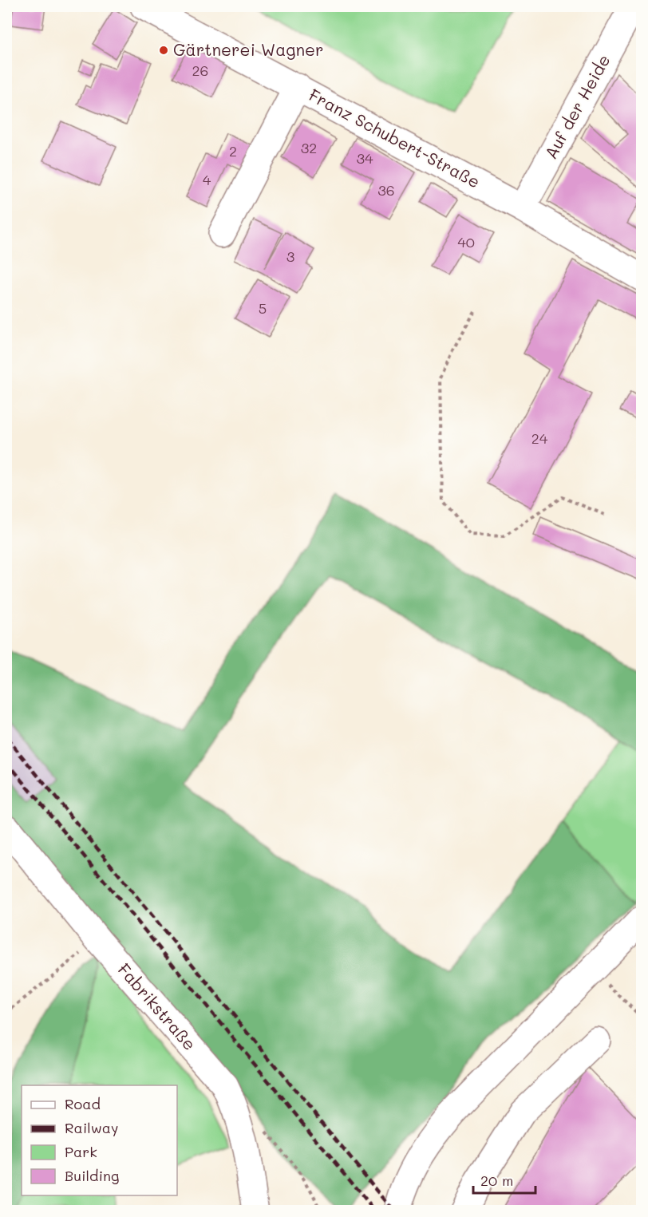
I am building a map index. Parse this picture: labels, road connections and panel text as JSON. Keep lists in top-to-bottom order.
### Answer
{
  "streets": {
    "street": ["Auf der Heide", "Franz Schubert-Straße", "Fabrikstraße"]
  },
  "crossings": [
    ["Auf der Heide", "Franz Schubert-Straße"]
  ],
  "places": ["Gärtnerei Wagner"],
  "house_numbers": [
    "26",
    "32",
    "2",
    "34",
    "4",
    "36",
    "40",
    "3",
    "5",
    "24"
  ],
  "legend": [
    "Road",
    "Railway",
    "Park",
    "Building"
  ],
  "scale_bar": "20 m"
}
